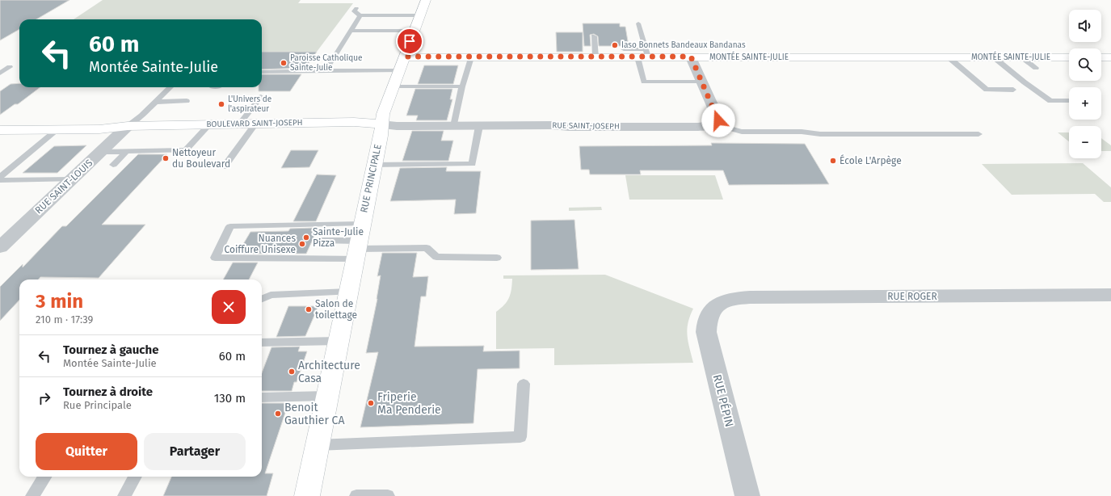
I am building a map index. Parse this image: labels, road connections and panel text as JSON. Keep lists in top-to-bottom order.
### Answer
{
  "streets": {
    "street": [
      "MONTÉE SAINTE-JULIE",
      "BOULEVARD SAINT-JOSEPH",
      "RUE SAINT-JOSEPH",
      "RUE PRINCIPALE",
      "RUE SAINT-LOUIS",
      "RUE ROGER",
      "RUE PÉPIN"
    ]
  },
  "crossings": [
    ["MONTÉE SAINTE-JULIE", "RUE PRINCIPALE"],
    ["BOULEVARD SAINT-JOSEPH", "RUE SAINT-JOSEPH"],
    ["BOULEVARD SAINT-JOSEPH", "RUE PRINCIPALE"],
    ["BOULEVARD SAINT-JOSEPH", "RUE SAINT-LOUIS"],
    ["RUE SAINT-JOSEPH", "RUE PRINCIPALE"],
    ["RUE ROGER", "RUE PÉPIN"]
  ],
  "places": [
    "Iaso Bonnets Bandeaux Bandanas",
    "Paroisse Catholique Sainte-Julie",
    "L'Univers de l'aspirateur",
    "Nettoyeur du Boulevard",
    "École L'Arpège",
    "Sainte-Julie Pizza",
    "Nuances Coiffure Unisexe",
    "Salon de toilettage",
    "Architecture Casa",
    "Friperie Ma Penderie",
    "Benoit Gauthier CA"
  ],
  "page": {
    "map_buttons": ["+", "−"],
    "turn": ["60 m", "Montée Sainte-Julie"],
    "heading": ["3 min", "210 m · 17:39"],
    "list": [
      {
        "name": "Tournez à gauche",
        "note": "Montée Sainte-Julie",
        "value": "60 m"
      },
      {
        "name": "Tournez à droite",
        "note": "Rue Principale",
        "value": "130 m"
      }
    ],
    "buttons": ["Quitter", "Partager"]
  }
}
